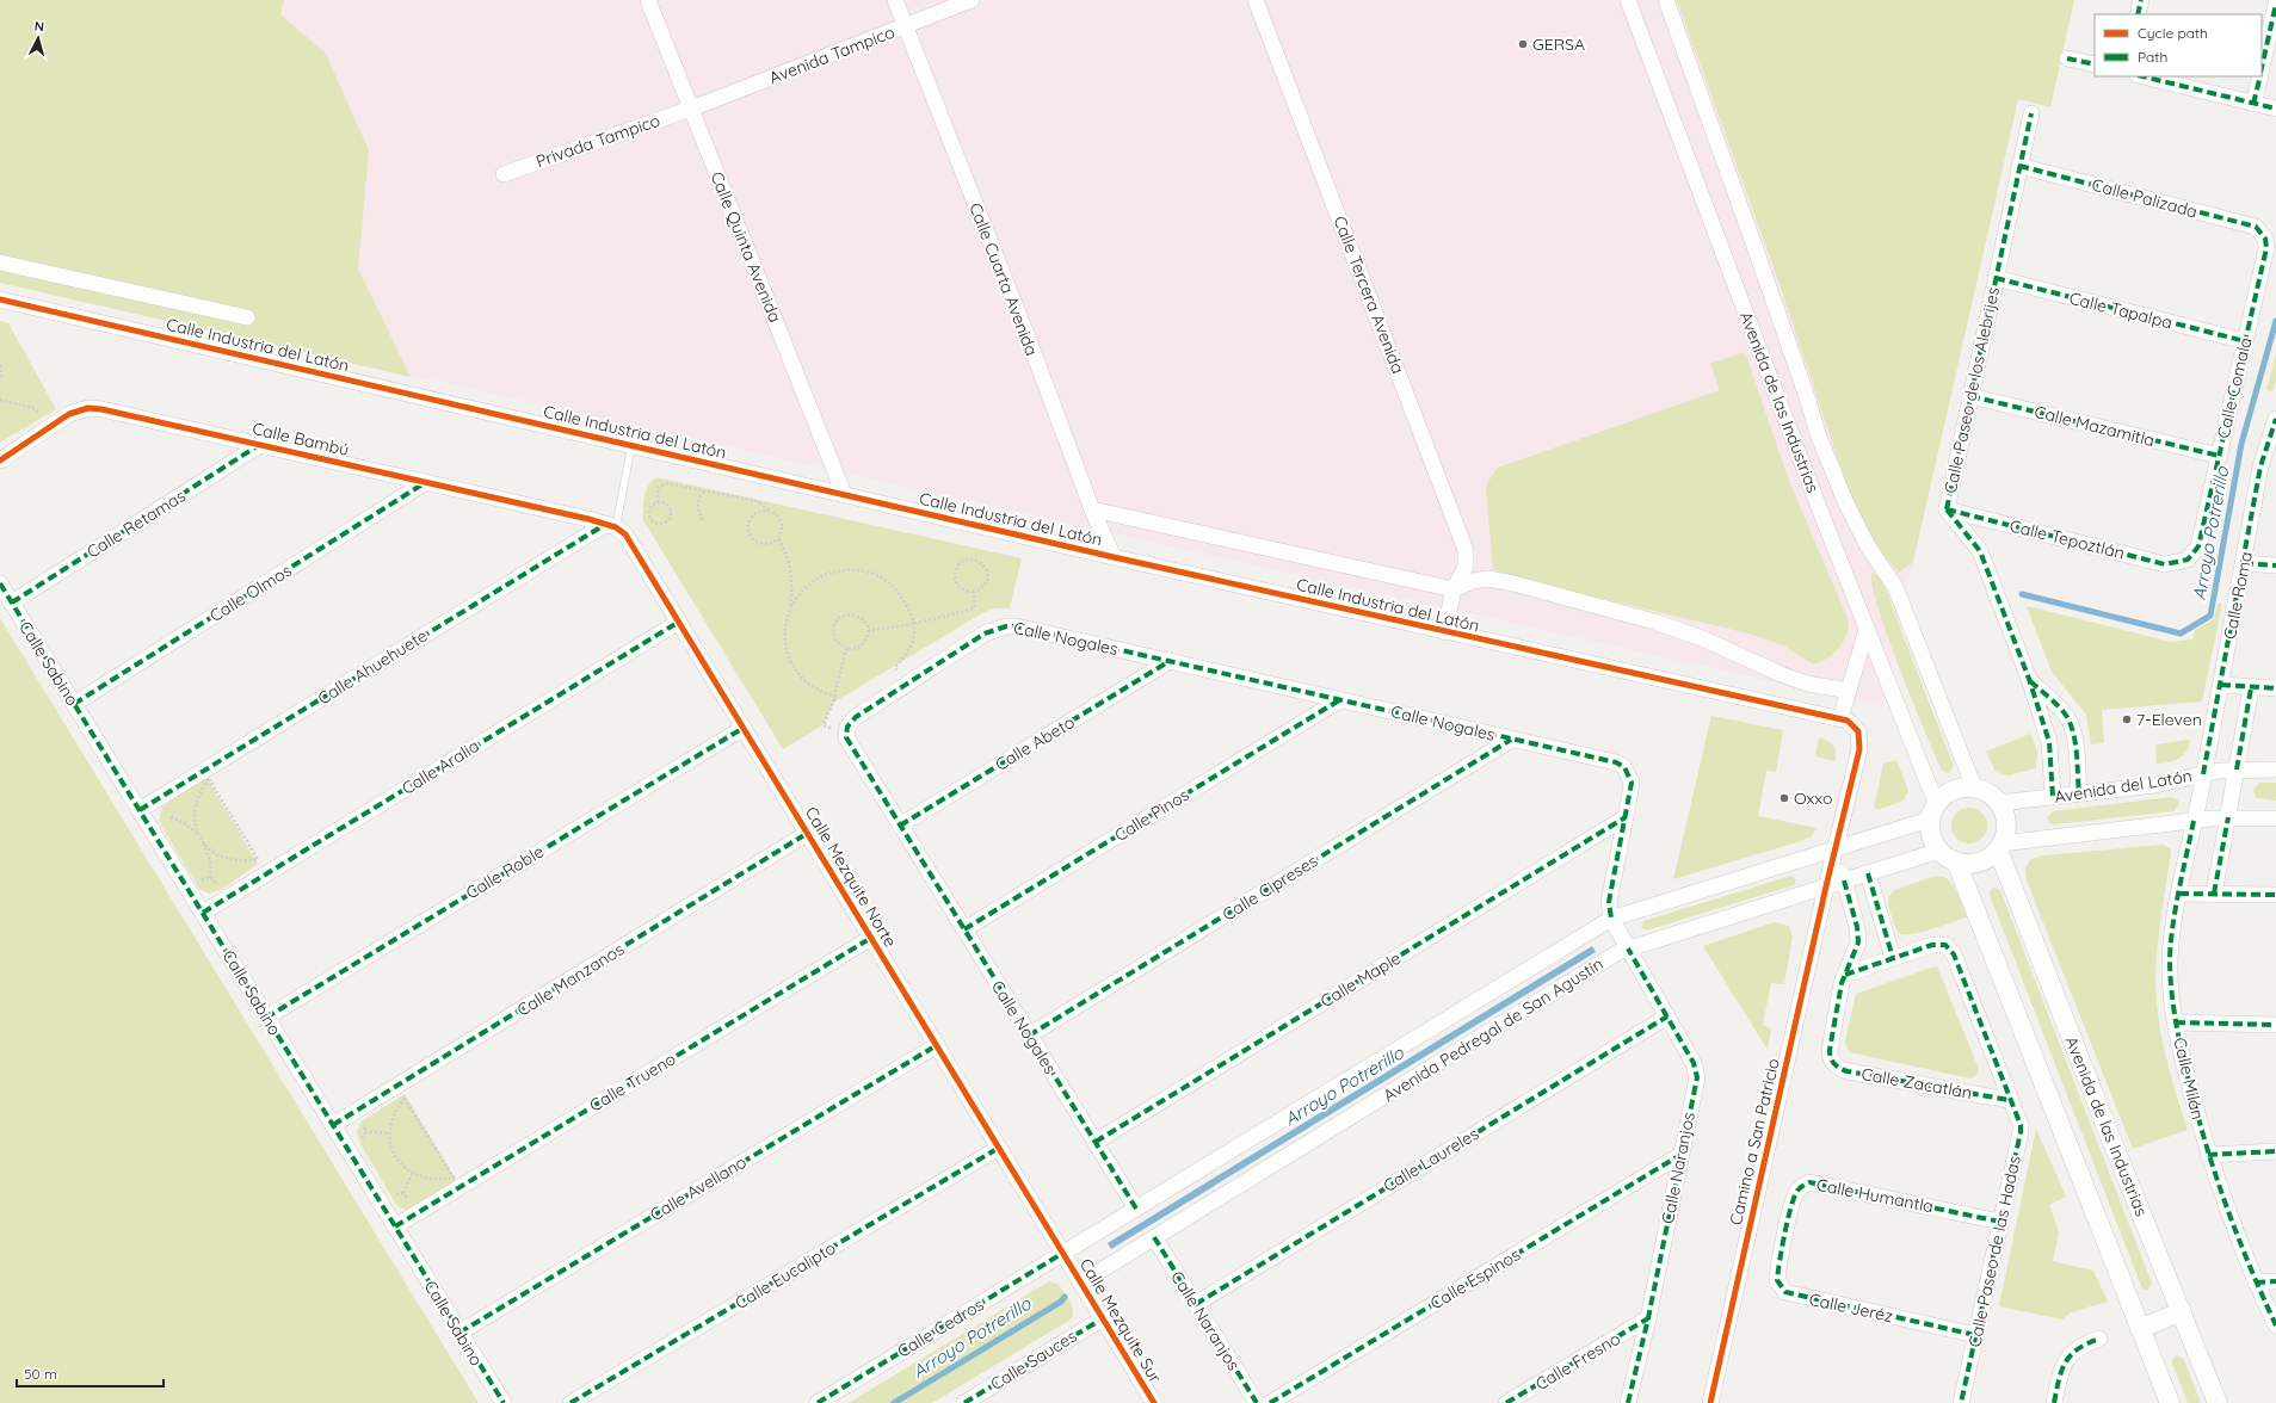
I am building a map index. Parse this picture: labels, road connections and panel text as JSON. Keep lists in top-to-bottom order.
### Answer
{
  "streets": {
    "street": [
      "Avenida Tampico",
      "Privada Tampico",
      "Calle Palizada",
      "Calle Quinta Avenida",
      "Calle Cuarta Avenida",
      "Calle Tercera Avenida",
      "Calle Tapalpa",
      "Calle Industria del Latón",
      "Calle Comala",
      "Calle Paseo de los Alebrijes",
      "Avenida de las Industrias",
      "Calle Mazamitla",
      "Calle Bambú",
      "Calle Retamas",
      "Calle Tepoztlán",
      "Calle Olmos",
      "Calle Roma",
      "Calle Nogales",
      "Calle Sabino",
      "Calle Ahuehuete",
      "Calle Abeto",
      "Calle Aralia",
      "Avenida del Latón",
      "Calle Pinos",
      "Calle Roble",
      "Calle Mezquite Norte",
      "Calle Cipreses",
      "Calle Manzanos",
      "Calle Maple",
      "Avenida Pedregal de San Agustín",
      "Calle Milán",
      "Calle Trueno",
      "Calle Zacatlán",
      "Camino a San Patricio",
      "Calle Laureles",
      "Calle Naranjos",
      "Calle Avellano",
      "Calle Humantla",
      "Calle Paseo de las Hadas",
      "Calle Eucalipto",
      "Calle Espinos",
      "Calle Jeréz",
      "Calle Mezquite Sur",
      "Calle Cedros",
      "Calle Sauces",
      "Calle Fresno"
    ]
  },
  "crossings": [
    ["Avenida Tampico", "Privada Tampico"],
    ["Avenida Tampico", "Calle Quinta Avenida"],
    ["Avenida Tampico", "Calle Cuarta Avenida"],
    ["Privada Tampico", "Calle Quinta Avenida"],
    ["Calle Palizada", "Calle Comala"],
    ["Calle Palizada", "Calle Paseo de los Alebrijes"],
    ["Calle Quinta Avenida", "Calle Industria del Latón"],
    ["Calle Cuarta Avenida", "Calle Industria del Latón"],
    ["Calle Tercera Avenida", "Calle Industria del Latón"],
    ["Calle Tapalpa", "Calle Comala"],
    ["Calle Tapalpa", "Calle Paseo de los Alebrijes"],
    ["Calle Industria del Latón", "Avenida Pedregal de San Agustín"],
    ["Calle Industria del Latón", "Camino a San Patricio"],
    ["Calle Comala", "Calle Mazamitla"],
    ["Calle Comala", "Calle Tepoztlán"],
    ["Calle Paseo de los Alebrijes", "Calle Mazamitla"],
    ["Calle Paseo de los Alebrijes", "Calle Tepoztlán"],
    ["Calle Paseo de los Alebrijes", "Avenida del Latón"],
    ["Avenida de las Industrias", "Avenida del Latón"],
    ["Avenida de las Industrias", "Avenida Pedregal de San Agustín"],
    ["Calle Bambú", "Calle Retamas"],
    ["Calle Bambú", "Calle Olmos"],
    ["Calle Bambú", "Calle Ahuehuete"],
    ["Calle Bambú", "Calle Mezquite Norte"],
    ["Calle Retamas", "Calle Sabino"],
    ["Calle Olmos", "Calle Sabino"],
    ["Calle Roma", "Avenida del Latón"],
    ["Calle Roma", "Calle Milán"],
    ["Calle Nogales", "Calle Abeto"],
    ["Calle Nogales", "Calle Pinos"],
    ["Calle Nogales", "Calle Cipreses"],
    ["Calle Nogales", "Calle Maple"],
    ["Calle Nogales", "Avenida Pedregal de San Agustín"],
    ["Calle Nogales", "Calle Naranjos"],
    ["Calle Sabino", "Calle Ahuehuete"],
    ["Calle Sabino", "Calle Aralia"],
    ["Calle Sabino", "Calle Roble"],
    ["Calle Sabino", "Calle Manzanos"],
    ["Calle Sabino", "Calle Trueno"],
    ["Calle Sabino", "Calle Avellano"],
    ["Calle Ahuehuete", "Calle Mezquite Norte"],
    ["Calle Aralia", "Calle Mezquite Norte"],
    ["Avenida del Latón", "Avenida Pedregal de San Agustín"],
    ["Calle Roble", "Calle Mezquite Norte"],
    ["Calle Mezquite Norte", "Calle Manzanos"],
    ["Calle Mezquite Norte", "Avenida Pedregal de San Agustín"],
    ["Calle Mezquite Norte", "Calle Trueno"],
    ["Calle Mezquite Norte", "Calle Avellano"],
    ["Calle Mezquite Norte", "Calle Eucalipto"],
    ["Calle Mezquite Norte", "Calle Mezquite Sur"],
    ["Calle Mezquite Norte", "Calle Cedros"],
    ["Avenida Pedregal de San Agustín", "Camino a San Patricio"],
    ["Avenida Pedregal de San Agustín", "Calle Naranjos"],
    ["Avenida Pedregal de San Agustín", "Calle Mezquite Sur"],
    ["Avenida Pedregal de San Agustín", "Calle Cedros"],
    ["Calle Zacatlán", "Calle Paseo de las Hadas"],
    ["Calle Laureles", "Calle Naranjos"],
    ["Calle Naranjos", "Calle Espinos"],
    ["Calle Naranjos", "Calle Fresno"],
    ["Calle Humantla", "Calle Paseo de las Hadas"],
    ["Calle Humantla", "Calle Jeréz"],
    ["Calle Paseo de las Hadas", "Calle Jeréz"],
    ["Calle Mezquite Sur", "Calle Cedros"],
    ["Calle Mezquite Sur", "Calle Sauces"]
  ],
  "water": ["Arroyo Potrerillo"],
  "places": ["GERSA", "7-Eleven", "Oxxo"],
  "legend": ["Cycle path", "Path"],
  "scale_bar": "50 m",
  "north": "top"
}
